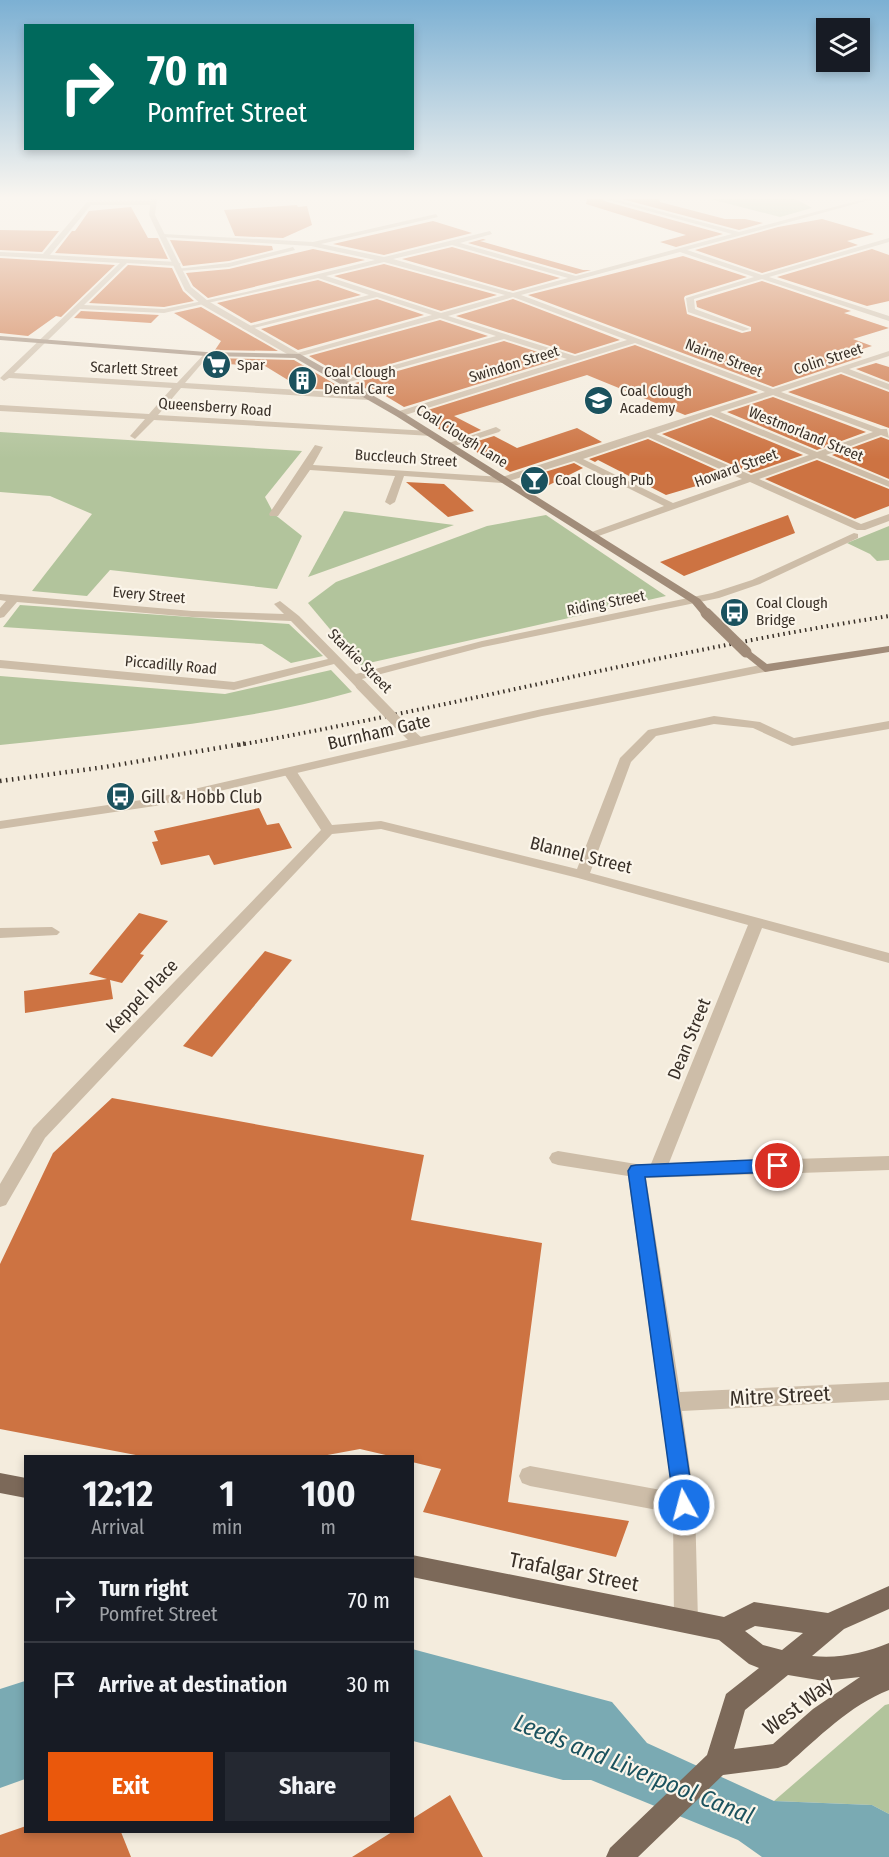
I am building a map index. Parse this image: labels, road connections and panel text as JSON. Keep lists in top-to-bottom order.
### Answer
{
  "streets": {
    "main road": ["Coal Clough Lane", "Trafalgar Street", "West Way"],
    "street": [
      "Nairne Street",
      "Colin Street",
      "Swindon Street",
      "Scarlett Street",
      "Queensberry Road",
      "Westmorland Street",
      "Buccleuch Street",
      "Howard Street",
      "Every Street",
      "Riding Street",
      "Starkie Street",
      "Piccadilly Road",
      "Burnham Gate",
      "Blannel Street",
      "Keppel Place",
      "Dean Street",
      "Mitre Street"
    ]
  },
  "crossings": [
    ["Nairne Street", "Colin Street"],
    ["Nairne Street", "Swindon Street"],
    ["Nairne Street", "Howard Street"],
    ["Colin Street", "Westmorland Street"],
    ["Colin Street", "Coal Clough Lane"],
    ["Colin Street", "Buccleuch Street"],
    ["Swindon Street", "Coal Clough Lane"],
    ["Scarlett Street", "Coal Clough Lane"],
    ["Queensberry Road", "Coal Clough Lane"],
    ["Westmorland Street", "Howard Street"],
    ["Coal Clough Lane", "Buccleuch Street"],
    ["Coal Clough Lane", "Howard Street"],
    ["Coal Clough Lane", "Riding Street"],
    ["Coal Clough Lane", "Burnham Gate"],
    ["Every Street", "Starkie Street"],
    ["Riding Street", "Starkie Street"],
    ["Starkie Street", "Piccadilly Road"],
    ["Starkie Street", "Burnham Gate"],
    ["Blannel Street", "Keppel Place"],
    ["Blannel Street", "Dean Street"],
    ["Trafalgar Street", "West Way"]
  ],
  "water": ["Leeds and Liverpool Canal"],
  "places": {
    "supermarket": ["Spar"],
    "building": ["Coal Clough Dental Care"],
    "school or university": ["Coal Clough Academy"],
    "bar": ["Coal Clough Pub"],
    "bus stop": ["Coal Clough Bridge", "Gill & Hobb Club"]
  },
  "page": {
    "turn": ["70 m", "Pomfret Street"],
    "eta": [
      "12:12",
      "Arrival",
      "1",
      "min",
      "100",
      "m"
    ],
    "list": [
      {
        "name": "Turn right",
        "note": "Pomfret Street",
        "value": "70 m"
      },
      {
        "name": "Arrive at destination",
        "value": "30 m"
      }
    ],
    "buttons": ["Exit", "Share"]
  }
}
